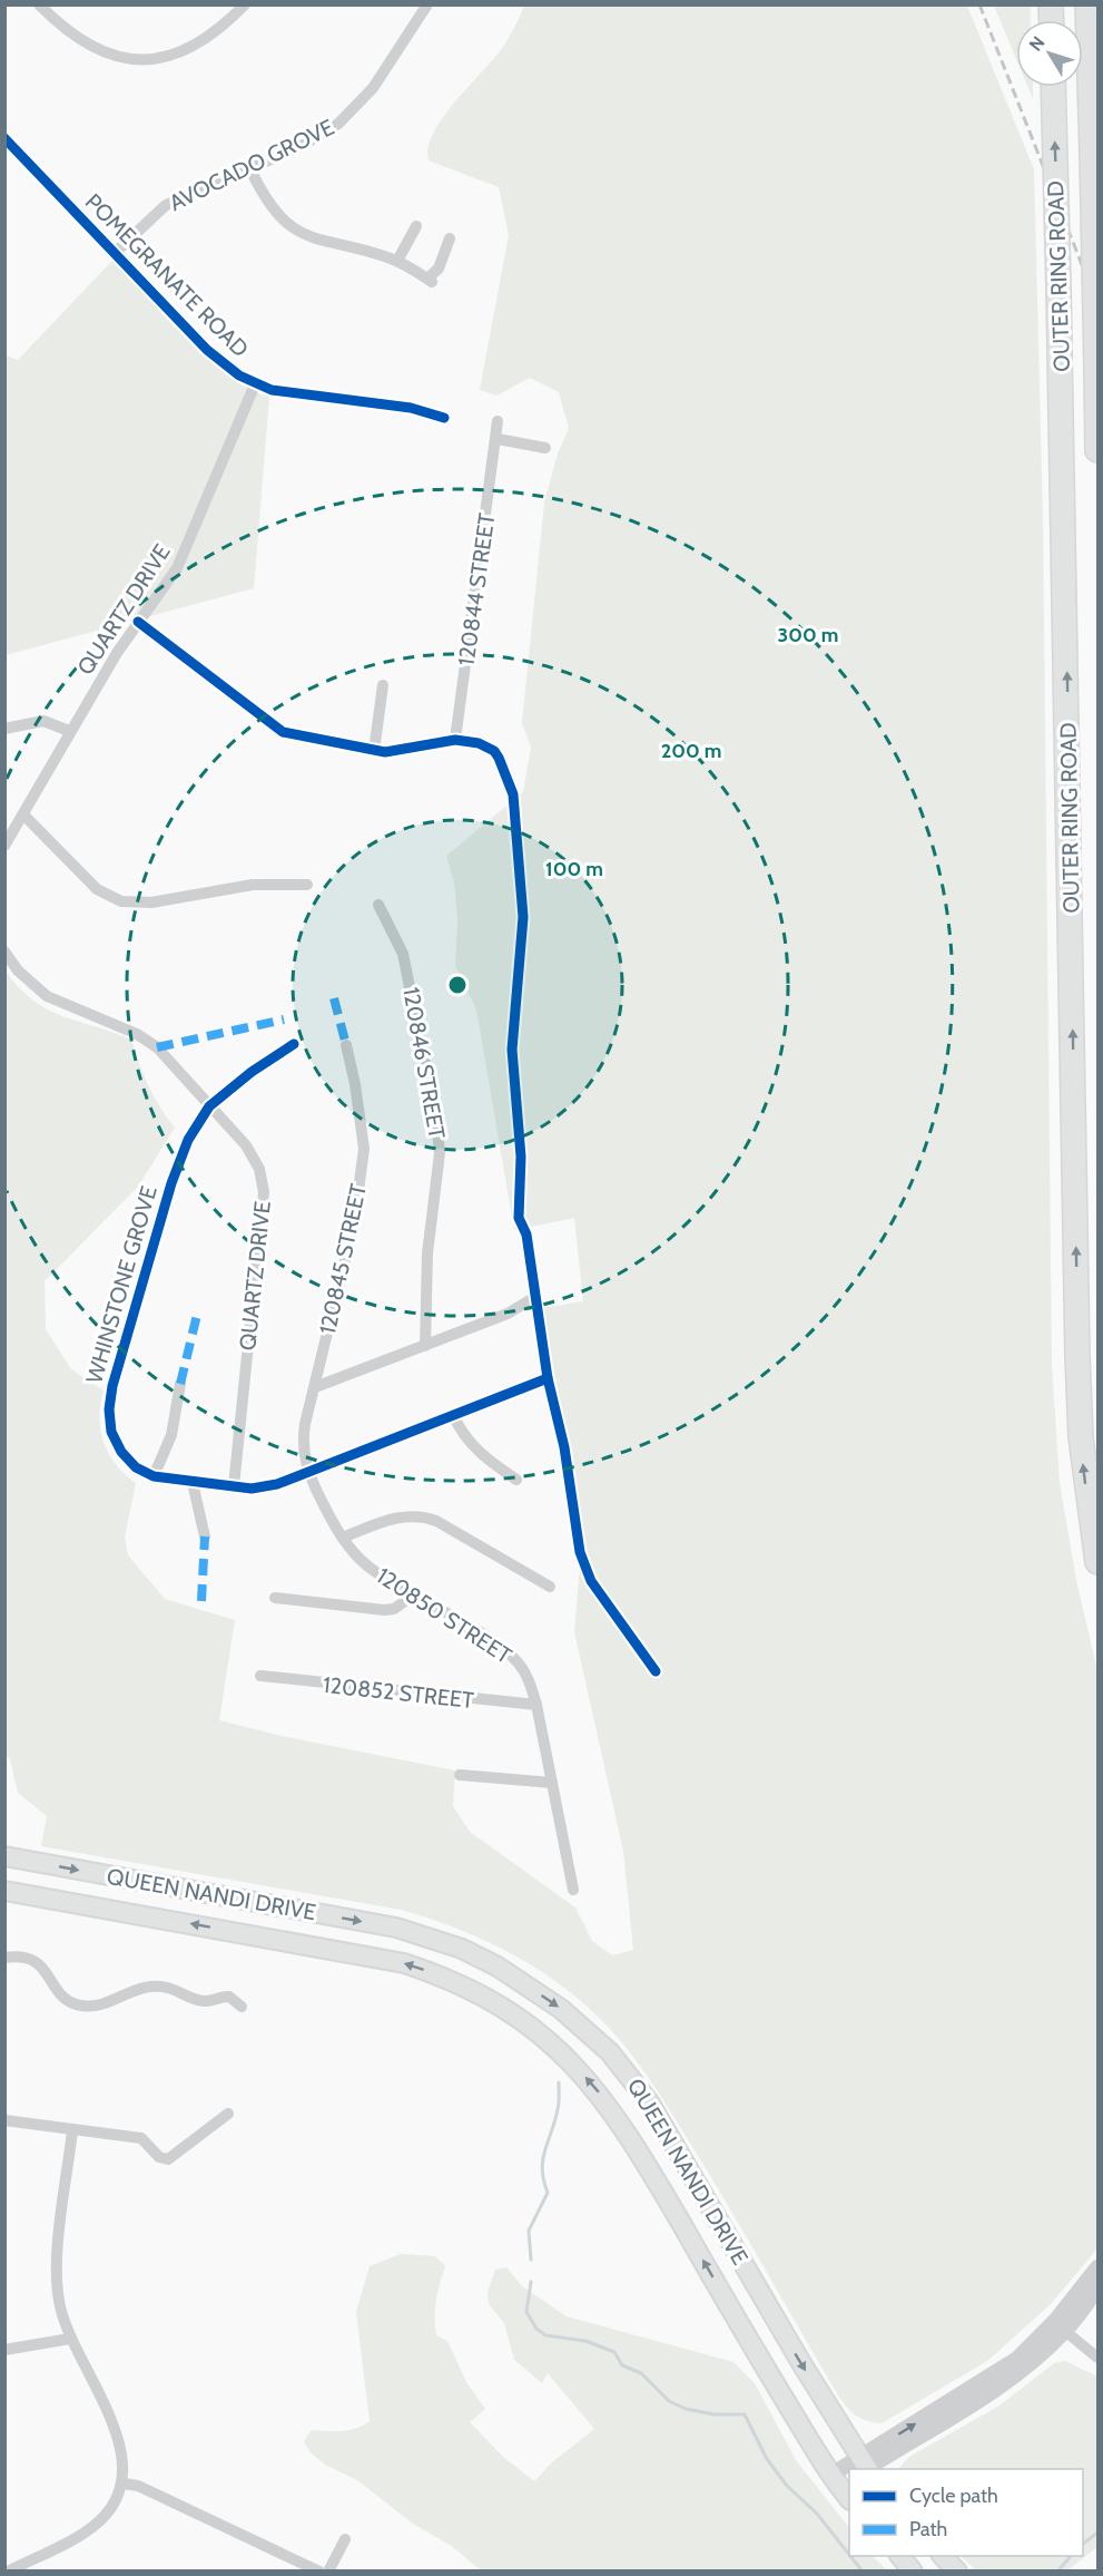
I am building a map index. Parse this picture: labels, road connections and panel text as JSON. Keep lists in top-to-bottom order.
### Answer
{
  "streets": {
    "highway": ["OUTER RING ROAD"],
    "main road": ["QUEEN NANDI DRIVE"],
    "street": [
      "AVOCADO GROVE",
      "POMEGRANATE ROAD",
      "120844 STREET",
      "QUARTZ DRIVE",
      "120846 STREET",
      "120845 STREET",
      "WHINSTONE GROVE",
      "120850 STREET",
      "120852 STREET"
    ]
  },
  "crossings": [
    ["AVOCADO GROVE", "POMEGRANATE ROAD"],
    ["POMEGRANATE ROAD", "QUARTZ DRIVE"],
    ["QUARTZ DRIVE", "WHINSTONE GROVE"],
    ["120845 STREET", "WHINSTONE GROVE"],
    ["120845 STREET", "120850 STREET"],
    ["WHINSTONE GROVE", "120850 STREET"],
    ["120850 STREET", "120852 STREET"]
  ],
  "one_way": ["OUTER RING ROAD"],
  "legend": ["Cycle path", "Path"],
  "north": "top left",
  "rings": ["300 m", "200 m", "100 m"]
}
